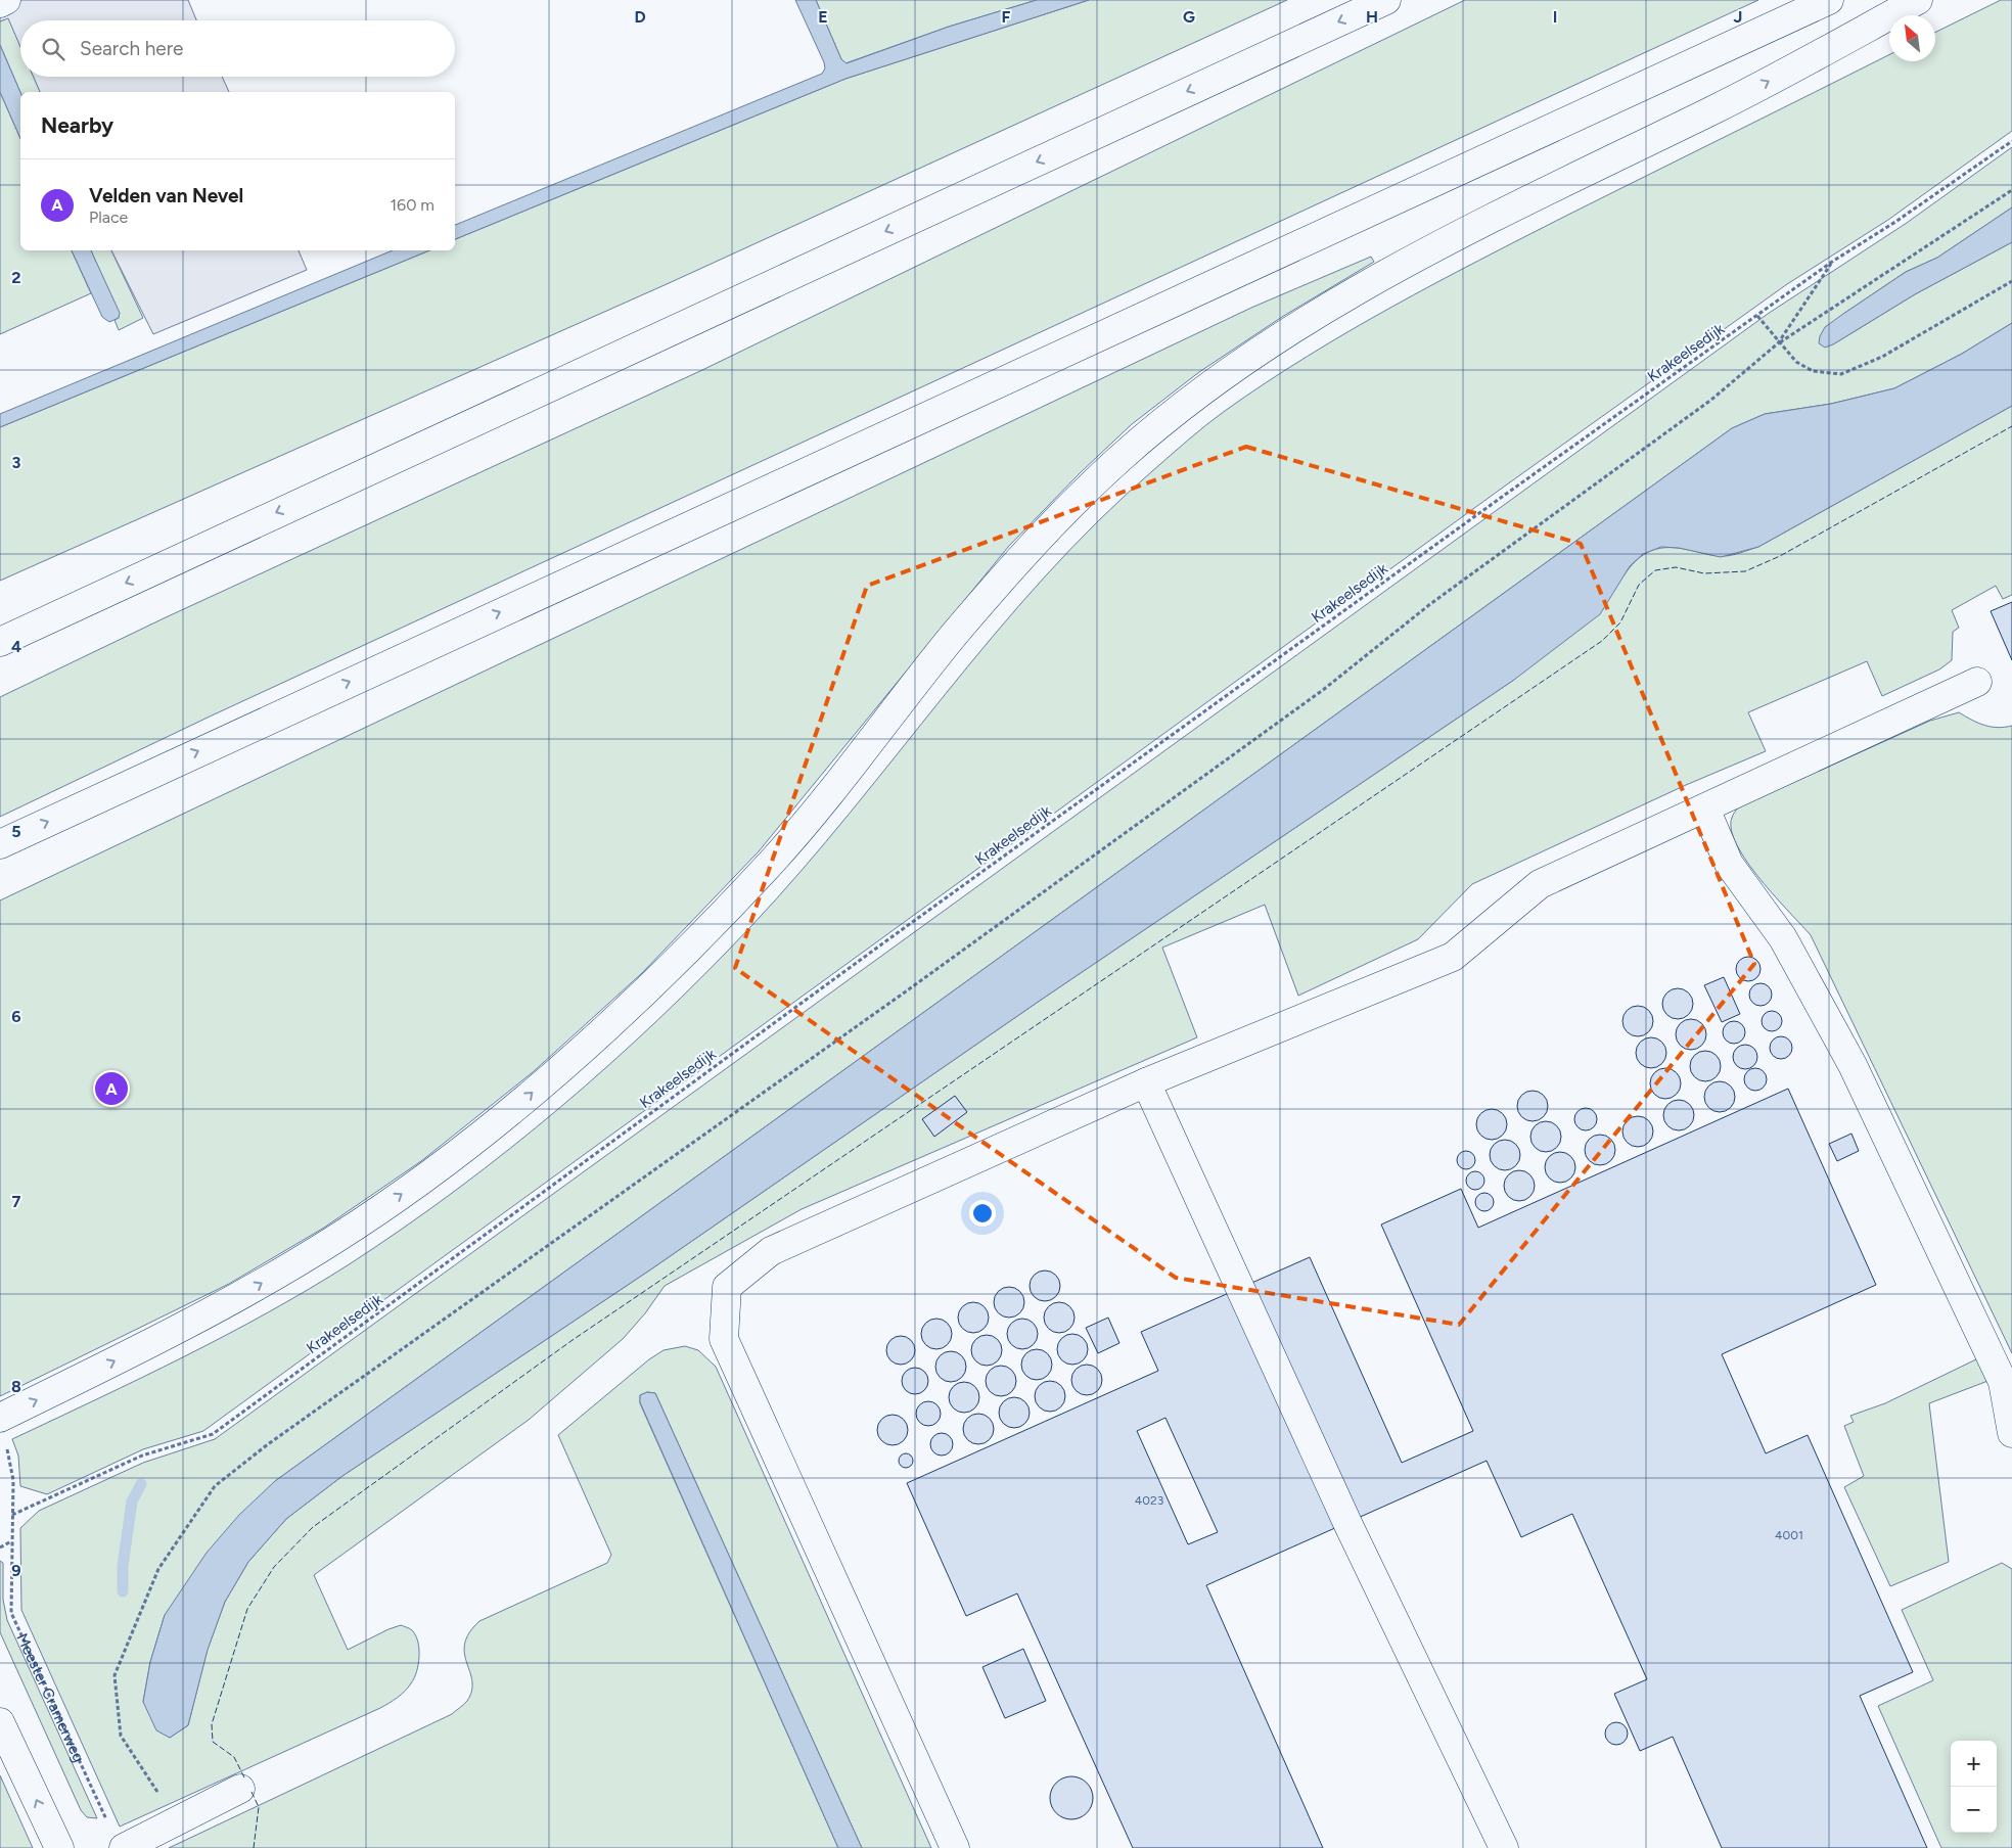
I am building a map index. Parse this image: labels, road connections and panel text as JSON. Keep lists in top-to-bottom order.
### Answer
{
  "streets": {
    "path": ["Krakeelsedijk", "Meester Cramerweg"]
  },
  "crossings": [
    ["Krakeelsedijk", "Meester Cramerweg"]
  ],
  "house_numbers": ["4023", "4001"],
  "north": "top left",
  "page": {
    "search": "Search here",
    "heading": "Nearby",
    "list": [
      {
        "mark": "A",
        "name": "Velden van Nevel",
        "note": "Place",
        "value": "160 m"
      }
    ],
    "pins": "A",
    "map_buttons": ["+", "−"]
  },
  "grid": {
    "columns": [
      "D",
      "E",
      "F",
      "G",
      "H",
      "I",
      "J"
    ],
    "rows": [
      "2",
      "3",
      "4",
      "5",
      "6",
      "7",
      "8",
      "9"
    ]
  }
}
